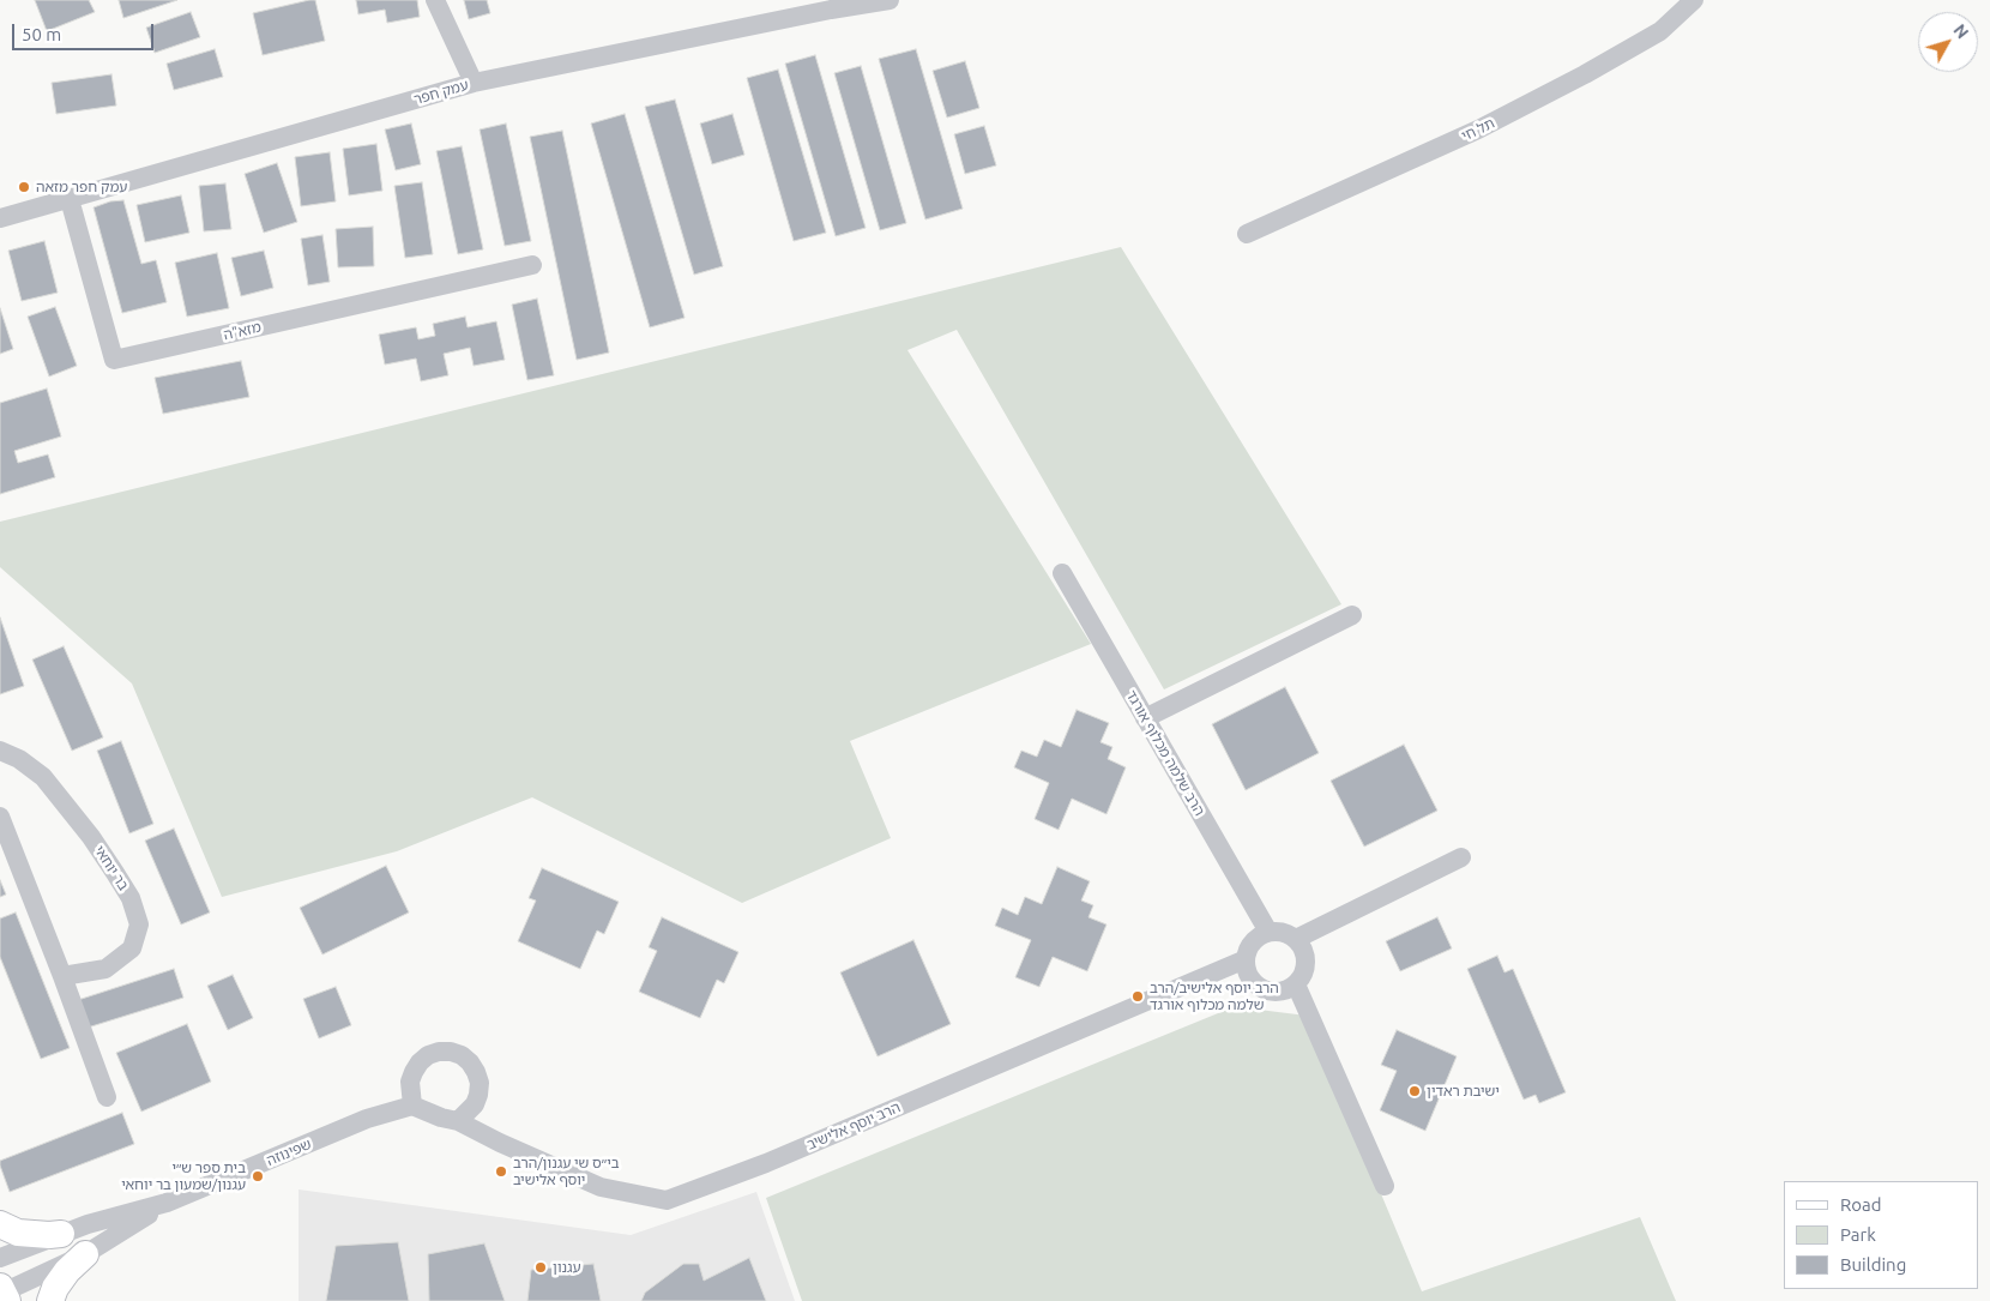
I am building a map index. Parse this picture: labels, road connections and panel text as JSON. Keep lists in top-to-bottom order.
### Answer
{
  "streets": {
    "street": [
      "עמק חפר",
      "תל חי",
      "מזא\"ה",
      "הרב שלמה מכלוף אורגד",
      "בר יוחאי",
      "הרב יוסף אלישיב",
      "שפינוזה"
    ]
  },
  "crossings": [
    ["עמק חפר", "מזא\"ה"],
    ["הרב שלמה מכלוף אורגד", "הרב יוסף אלישיב"],
    ["הרב יוסף אלישיב", "שפינוזה"]
  ],
  "places": [
    "עמק חפר מזאה",
    "הרב יוסף אלישיב/הרב שלמה מכלוף אורגד",
    "ישיבת ראדין",
    "בי״ס שי עגנון/הרב יוסף אלישיב",
    "בית ספר ש״י עגנון/שמעון בר יוחאי",
    "עגנון"
  ],
  "legend": ["Road", "Park", "Building"],
  "scale_bar": "50 m",
  "north": "top right"
}
